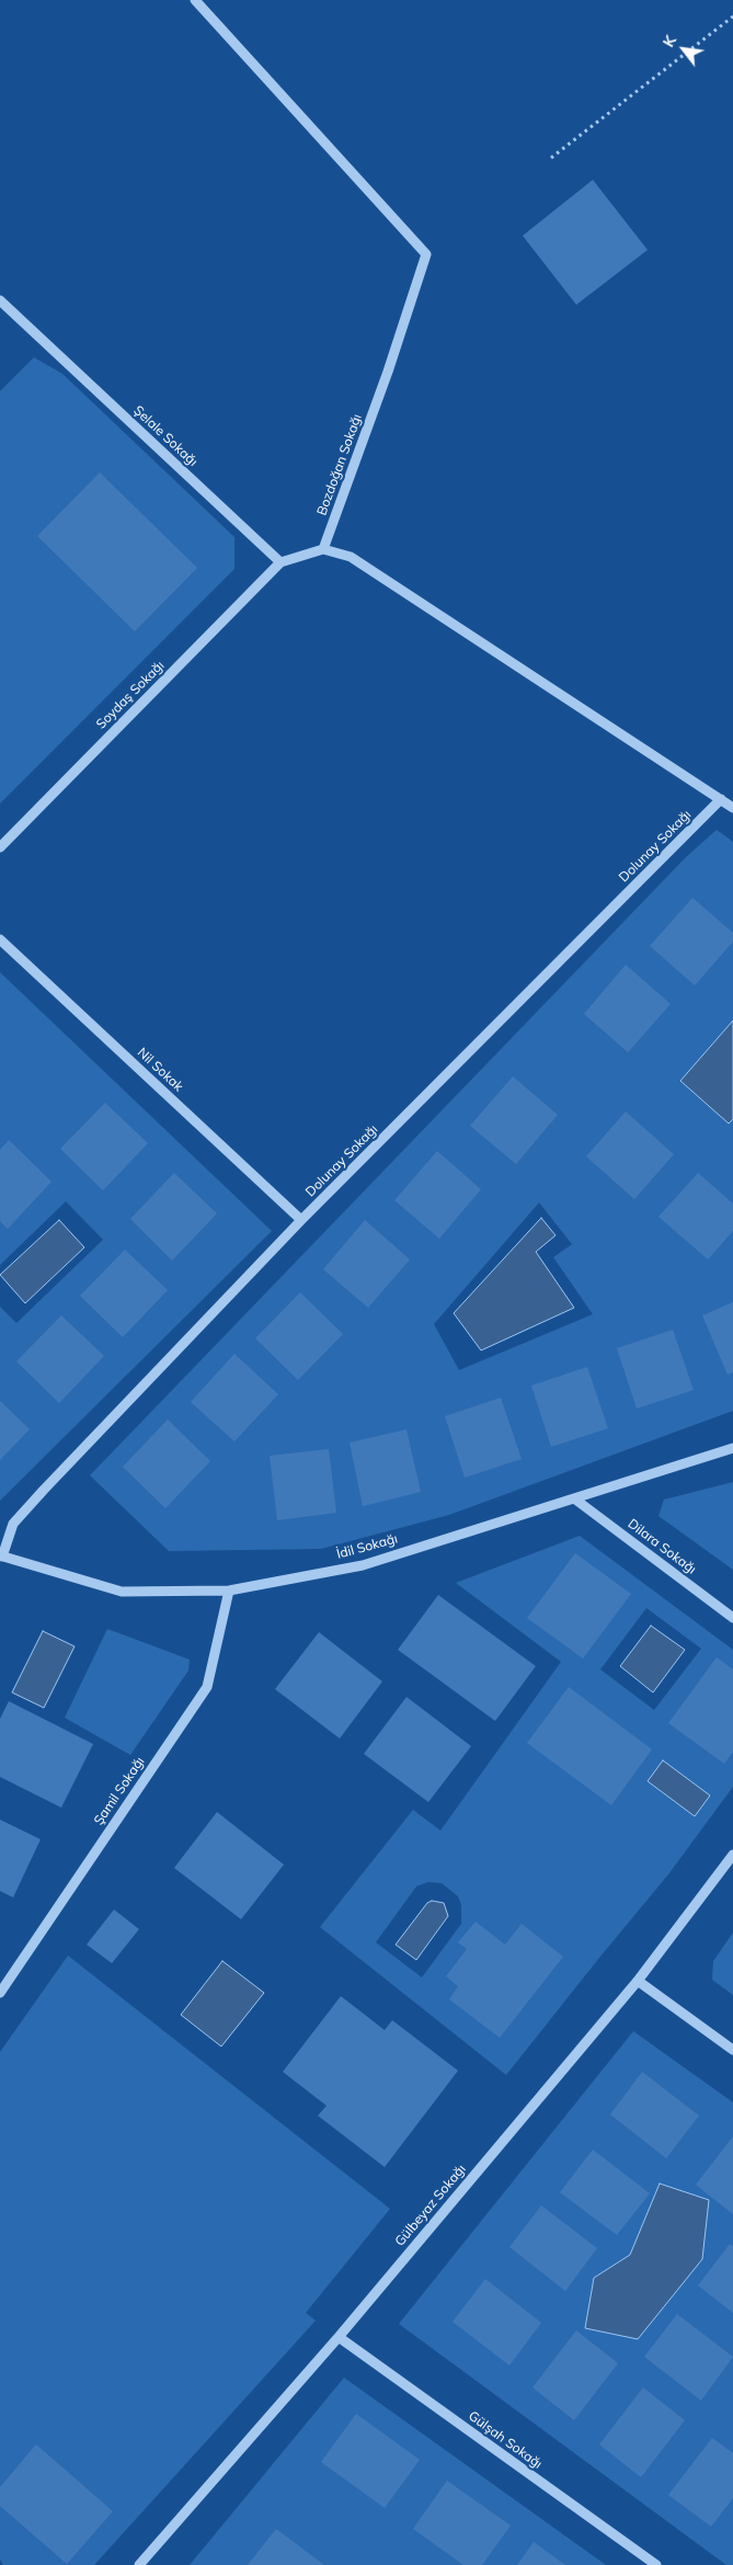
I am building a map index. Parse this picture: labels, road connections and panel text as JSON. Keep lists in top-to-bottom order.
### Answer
{
  "streets": {
    "street": [
      "Şelale Sokağı",
      "Bozdoğan Sokağı",
      "Soydaş Sokağı",
      "Dolunay Sokağı",
      "Nil Sokak",
      "İdil Sokağı",
      "Dilara Sokağı",
      "Şamil Sokağı",
      "Gülbeyaz Sokağı",
      "Gülşah Sokağı"
    ]
  },
  "crossings": [
    ["Şelale Sokağı", "Soydaş Sokağı"],
    ["Dolunay Sokağı", "Nil Sokak"],
    ["Dolunay Sokağı", "İdil Sokağı"],
    ["İdil Sokağı", "Dilara Sokağı"],
    ["İdil Sokağı", "Şamil Sokağı"],
    ["Gülbeyaz Sokağı", "Gülşah Sokağı"]
  ],
  "north": "top left"
}
